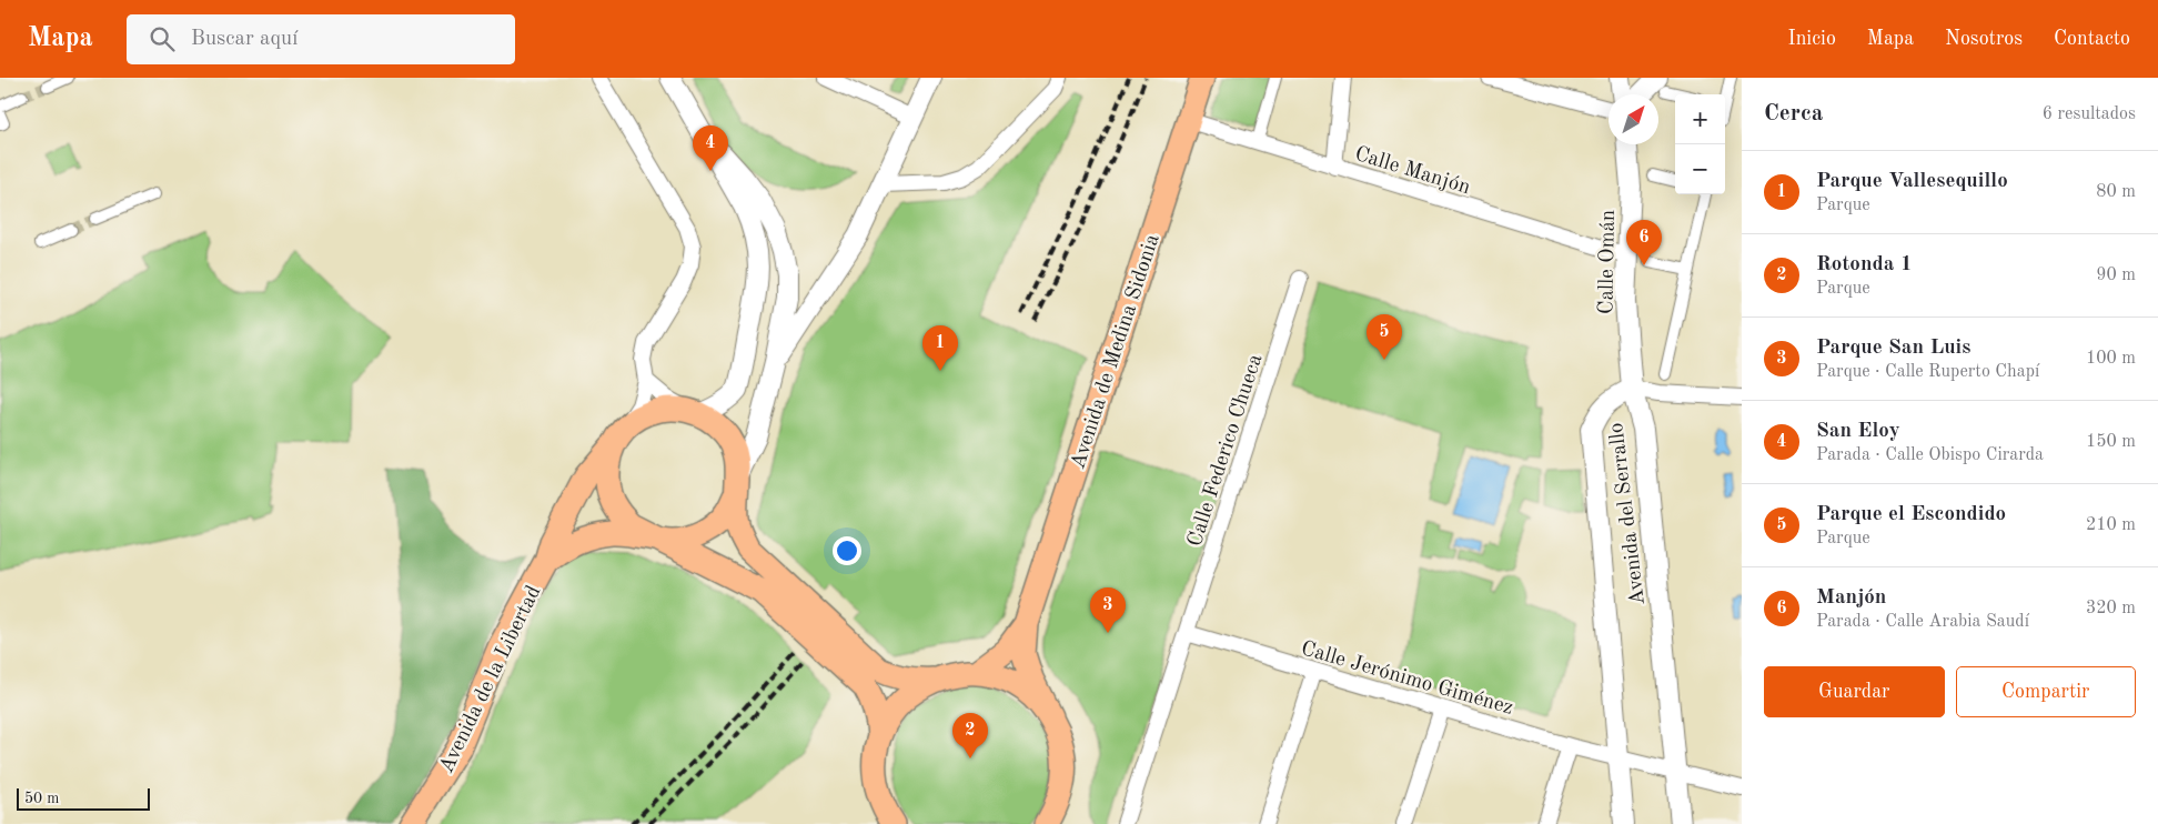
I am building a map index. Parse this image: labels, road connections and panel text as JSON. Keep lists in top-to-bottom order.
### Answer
{
  "streets": {
    "main road": ["Avenida de Medina Sidonia", "Avenida de la Libertad"],
    "street": [
      "Calle Manjón",
      "Calle Omán",
      "Calle Federico Chueca",
      "Avenida del Serrallo",
      "Calle Jerónimo Giménez"
    ]
  },
  "crossings": [
    ["Calle Manjón", "Calle Omán"],
    ["Calle Manjón", "Avenida de Medina Sidonia"],
    ["Calle Omán", "Avenida del Serrallo"],
    ["Calle Federico Chueca", "Calle Jerónimo Giménez"],
    ["Avenida del Serrallo", "Calle Jerónimo Giménez"]
  ],
  "scale_bar": "50 m",
  "north": "top right",
  "page": {
    "header": "Mapa",
    "search": "Buscar aquí",
    "nav": [
      "Inicio",
      "Mapa",
      "Nosotros",
      "Contacto"
    ],
    "heading": ["Cerca", "6 resultados"],
    "map_buttons": ["+", "−"],
    "pins": [
      "4",
      "6",
      "5",
      "1",
      "3",
      "2"
    ],
    "list": [
      {
        "mark": "1",
        "name": "Parque Vallesequillo",
        "note": "Parque",
        "value": "80 m"
      },
      {
        "mark": "2",
        "name": "Rotonda 1",
        "note": "Parque",
        "value": "90 m"
      },
      {
        "mark": "3",
        "name": "Parque San Luis",
        "note": "Parque · Calle Ruperto Chapí",
        "value": "100 m"
      },
      {
        "mark": "4",
        "name": "San Eloy",
        "note": "Parada · Calle Obispo Cirarda",
        "value": "150 m"
      },
      {
        "mark": "5",
        "name": "Parque el Escondido",
        "note": "Parque",
        "value": "210 m"
      },
      {
        "mark": "6",
        "name": "Manjón",
        "note": "Parada · Calle Arabia Saudí",
        "value": "320 m"
      }
    ],
    "buttons": ["Guardar", "Compartir"],
    "scale": "50 m"
  }
}
